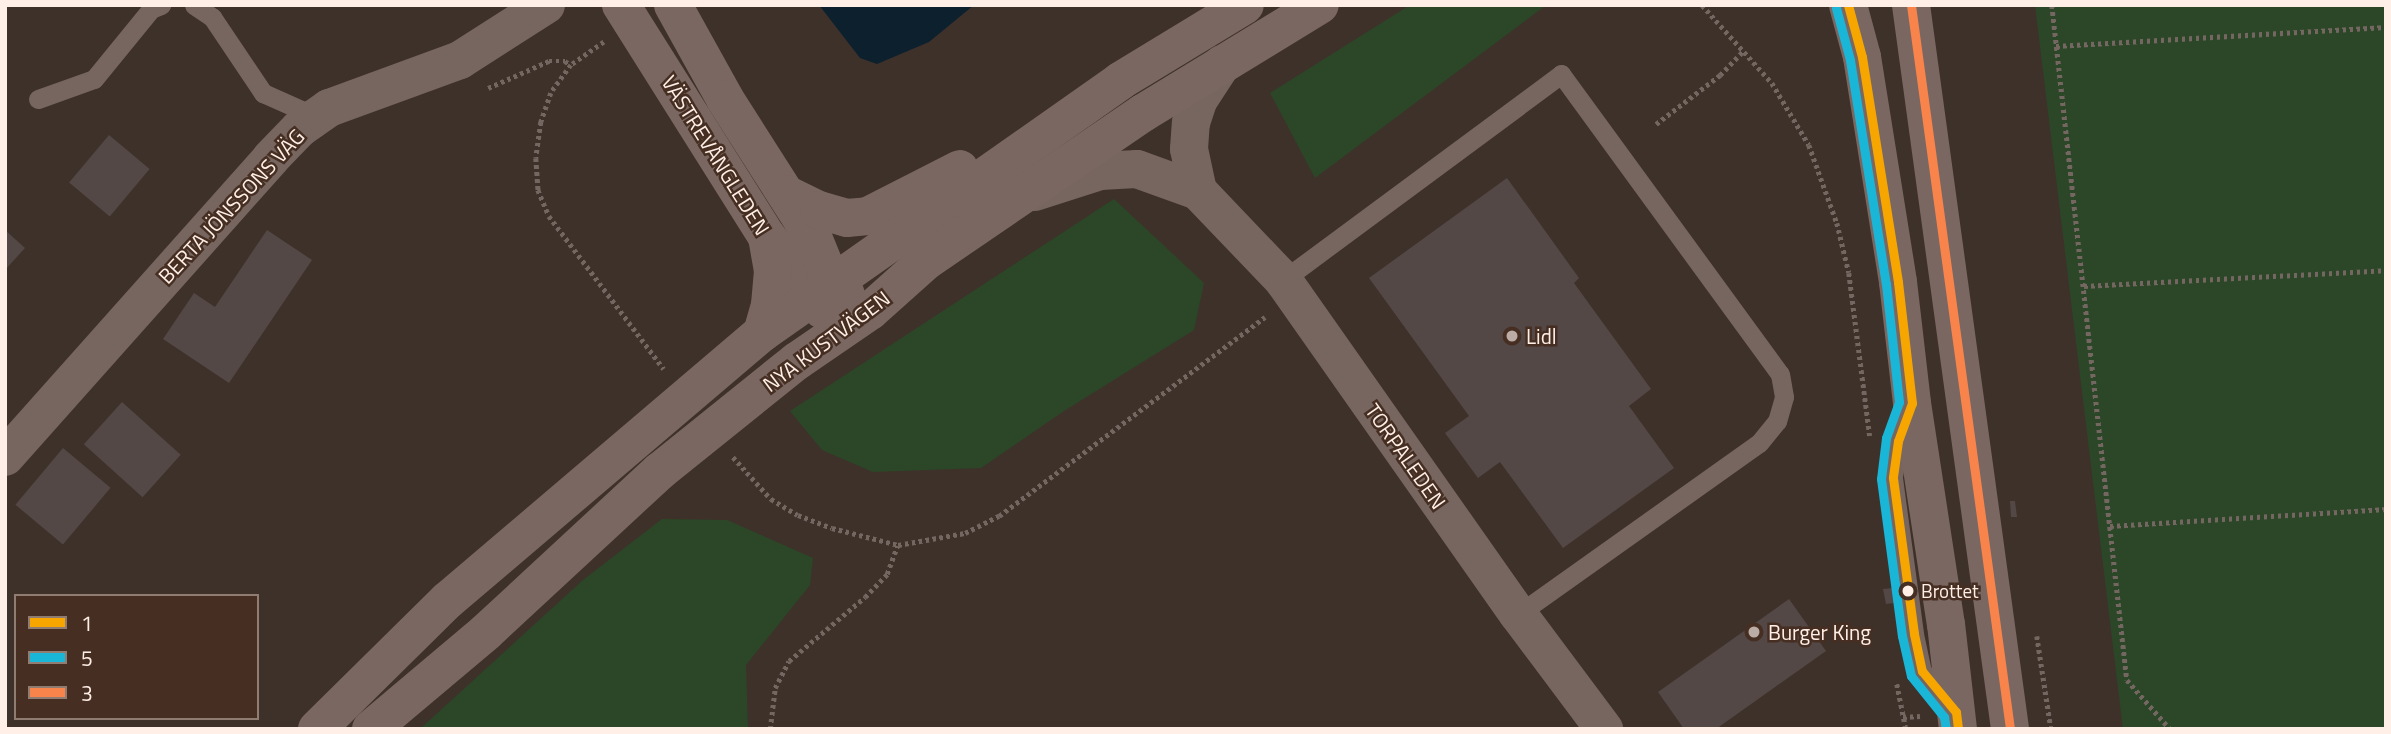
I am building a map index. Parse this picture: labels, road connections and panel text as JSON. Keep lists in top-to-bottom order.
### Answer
{
  "streets": {
    "street": [
      "VÄSTREVÅNGLEDEN",
      "BERTA JÖNSSONS VÄG",
      "NYA KUSTVÄGEN",
      "TORPALEDEN"
    ]
  },
  "crossings": [
    ["VÄSTREVÅNGLEDEN", "NYA KUSTVÄGEN"],
    ["NYA KUSTVÄGEN", "TORPALEDEN"]
  ],
  "places": ["Lidl", "Brottet", "Burger King"],
  "lines": ["transit line 1", "transit line 3", "transit line 5"],
  "legend": ["1", "5", "3"]
}
